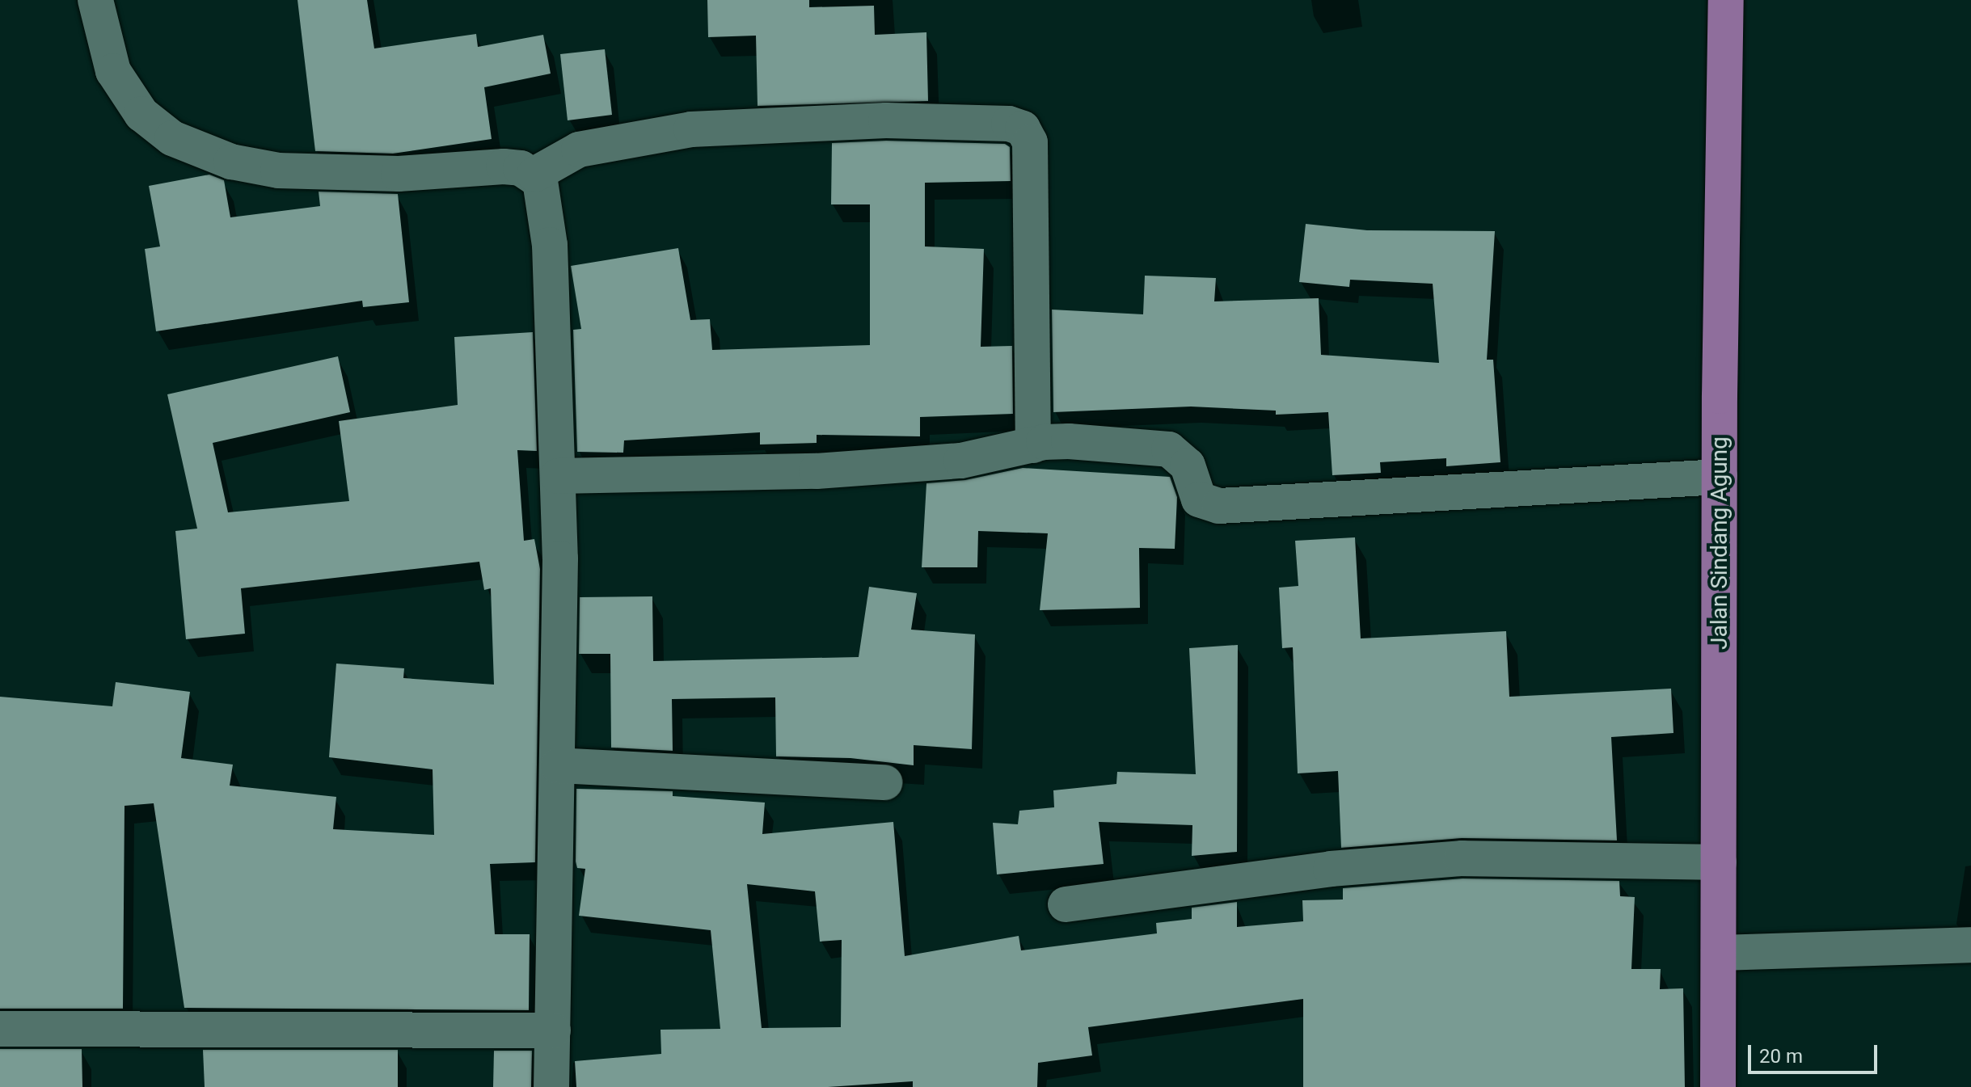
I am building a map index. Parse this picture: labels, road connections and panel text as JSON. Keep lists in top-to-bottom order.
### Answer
{
  "streets": {
    "main road": ["Jalan Sindang Agung"]
  },
  "scale_bar": "20 m"
}
